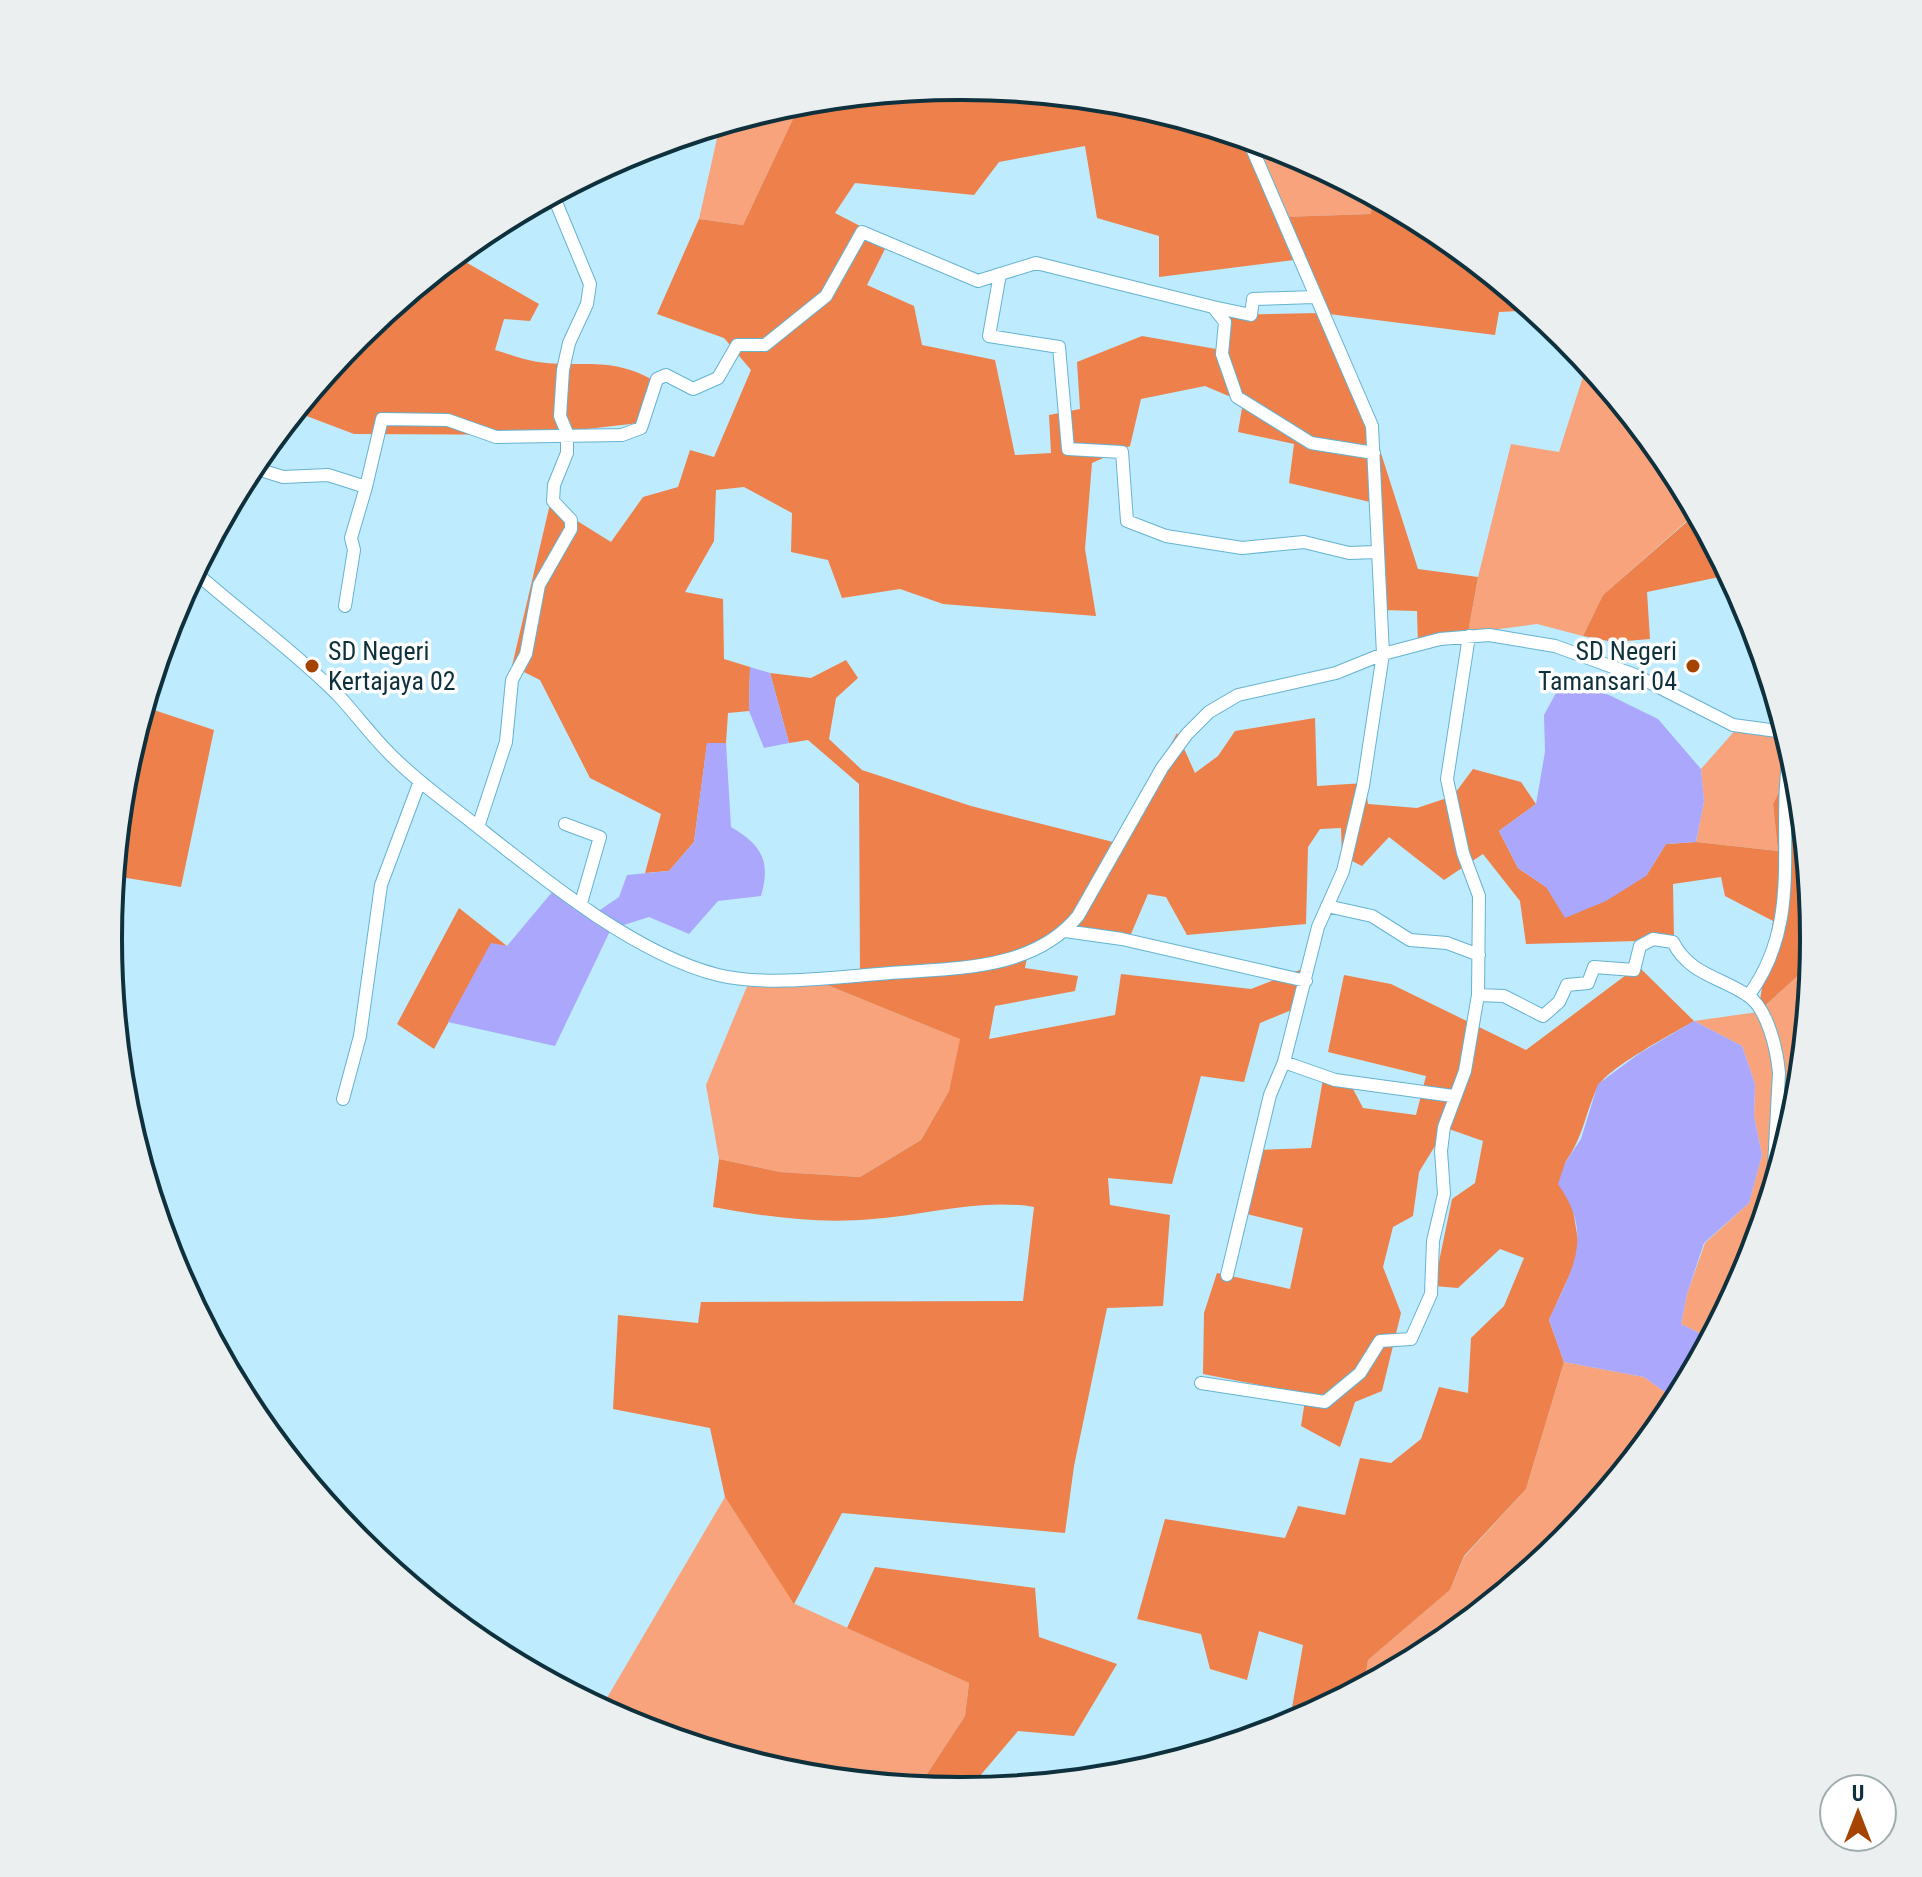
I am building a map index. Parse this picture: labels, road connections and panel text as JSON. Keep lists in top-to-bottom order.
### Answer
{
  "places": ["SD Negeri Kertajaya 02", "SD Negeri Tamansari 04"],
  "north": "top"
}
